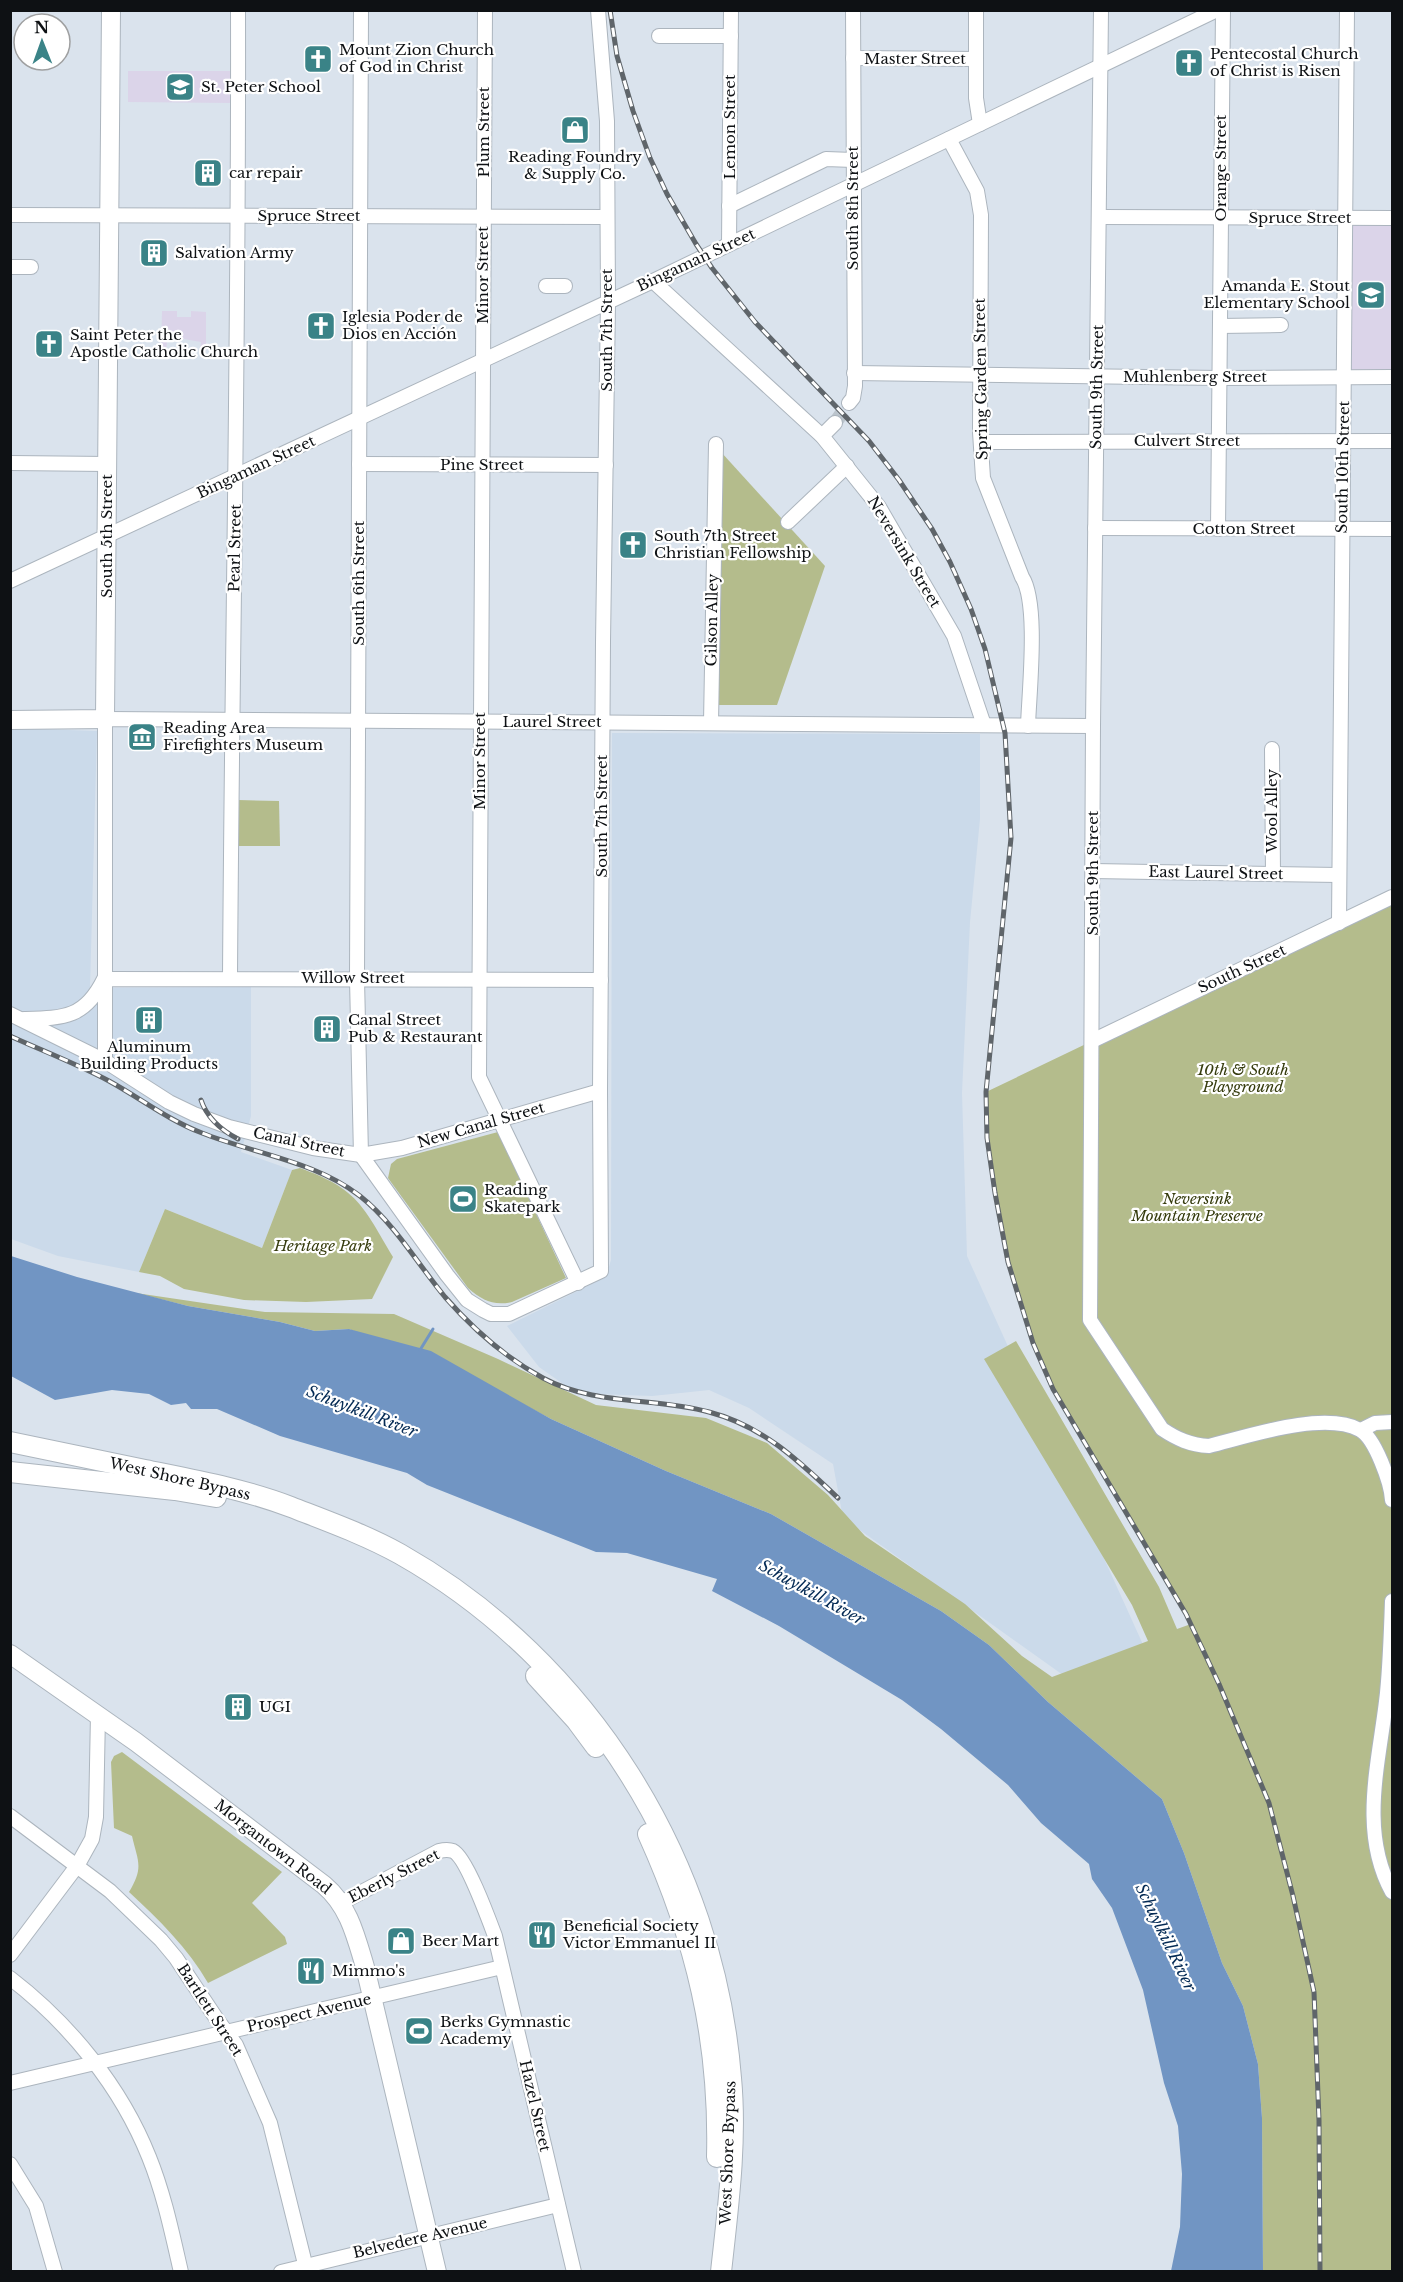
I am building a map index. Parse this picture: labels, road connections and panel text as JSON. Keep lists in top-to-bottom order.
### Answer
{
  "streets": {
    "highway": ["West Shore Bypass"],
    "main road": ["South 5th Street", "Laurel Street", "Morgantown Road"],
    "street": [
      "Master Street",
      "Lemon Street",
      "Plum Street",
      "Orange Street",
      "South 8th Street",
      "Spruce Street",
      "Bingaman Street",
      "Minor Street",
      "South 7th Street",
      "Muhlenberg Street",
      "Spring Garden Street",
      "South 9th Street",
      "Culvert Street",
      "Pine Street",
      "South 10th Street",
      "Cotton Street",
      "Pearl Street",
      "Neversink Street",
      "South 6th Street",
      "Gilson Alley",
      "Wool Alley",
      "East Laurel Street",
      "South Street",
      "Willow Street",
      "New Canal Street",
      "Canal Street",
      "Eberly Street",
      "Bartlett Street",
      "Prospect Avenue",
      "Hazel Street",
      "Belvedere Avenue"
    ]
  },
  "crossings": [
    ["Master Street", "South 8th Street"],
    ["Lemon Street", "Bingaman Street"],
    ["Plum Street", "Spruce Street"],
    ["Plum Street", "Minor Street"],
    ["Orange Street", "Spruce Street"],
    ["Orange Street", "Muhlenberg Street"],
    ["Orange Street", "Culvert Street"],
    ["Orange Street", "Cotton Street"],
    ["South 8th Street", "Bingaman Street"],
    ["South 8th Street", "Muhlenberg Street"],
    ["Spruce Street", "Minor Street"],
    ["Spruce Street", "South 7th Street"],
    ["Spruce Street", "South 9th Street"],
    ["Spruce Street", "South 10th Street"],
    ["Spruce Street", "South 5th Street"],
    ["Spruce Street", "Pearl Street"],
    ["Spruce Street", "South 6th Street"],
    ["Bingaman Street", "Minor Street"],
    ["Bingaman Street", "South 7th Street"],
    ["Bingaman Street", "Spring Garden Street"],
    ["Bingaman Street", "South 9th Street"],
    ["Bingaman Street", "South 5th Street"],
    ["Bingaman Street", "Pearl Street"],
    ["Bingaman Street", "Neversink Street"],
    ["Bingaman Street", "South 6th Street"],
    ["Minor Street", "Pine Street"],
    ["Minor Street", "Laurel Street"],
    ["Minor Street", "Willow Street"],
    ["Minor Street", "New Canal Street"],
    ["Minor Street", "Canal Street"],
    ["South 7th Street", "Pine Street"],
    ["South 7th Street", "Laurel Street"],
    ["South 7th Street", "Willow Street"],
    ["South 7th Street", "New Canal Street"],
    ["South 7th Street", "Canal Street"],
    ["Muhlenberg Street", "Spring Garden Street"],
    ["Muhlenberg Street", "South 9th Street"],
    ["Muhlenberg Street", "South 10th Street"],
    ["Spring Garden Street", "Culvert Street"],
    ["Spring Garden Street", "Laurel Street"],
    ["South 9th Street", "Culvert Street"],
    ["South 9th Street", "Cotton Street"],
    ["South 9th Street", "Laurel Street"],
    ["South 9th Street", "East Laurel Street"],
    ["South 9th Street", "South Street"],
    ["Culvert Street", "South 10th Street"],
    ["Pine Street", "South 6th Street"],
    ["South 10th Street", "Cotton Street"],
    ["South 10th Street", "East Laurel Street"],
    ["South 10th Street", "South Street"],
    ["South 5th Street", "Laurel Street"],
    ["South 5th Street", "Willow Street"],
    ["South 5th Street", "Canal Street"],
    ["Pearl Street", "Laurel Street"],
    ["Pearl Street", "Willow Street"],
    ["Neversink Street", "Laurel Street"],
    ["South 6th Street", "Laurel Street"],
    ["South 6th Street", "Willow Street"],
    ["South 6th Street", "New Canal Street"],
    ["South 6th Street", "Canal Street"],
    ["Gilson Alley", "Laurel Street"],
    ["Wool Alley", "East Laurel Street"],
    ["New Canal Street", "Canal Street"],
    ["Morgantown Road", "Eberly Street"],
    ["Morgantown Road", "Prospect Avenue"],
    ["Morgantown Road", "Belvedere Avenue"],
    ["Eberly Street", "Hazel Street"],
    ["Bartlett Street", "Prospect Avenue"],
    ["Bartlett Street", "Belvedere Avenue"],
    ["Prospect Avenue", "Hazel Street"],
    ["Hazel Street", "Belvedere Avenue"]
  ],
  "water": ["Schuylkill River"],
  "parks": ["10th & South Playground", "Neversink Mountain Preserve", "Heritage Park"],
  "places": {
    "church": [
      "Mount Zion Church of God in Christ",
      "Pentecostal Church of Christ is Risen",
      "Iglesia Poder de Dios en Acción",
      "Saint Peter the Apostle Catholic Church",
      "South 7th Street Christian Fellowship"
    ],
    "school or university": ["St. Peter School", "Amanda E. Stout Elementary School"],
    "shop": ["Reading Foundry & Supply Co.", "Beer Mart"],
    "building": [
      "car repair",
      "Salvation Army",
      "Aluminum Building Products",
      "Canal Street Pub & Restaurant",
      "UGI"
    ],
    "museum": ["Reading Area Firefighters Museum"],
    "sports": ["Reading Skatepark", "Berks Gymnastic Academy"],
    "restaurant": ["Beneficial Society Victor Emmanuel II", "Mimmo's"]
  },
  "north": "top"
}
